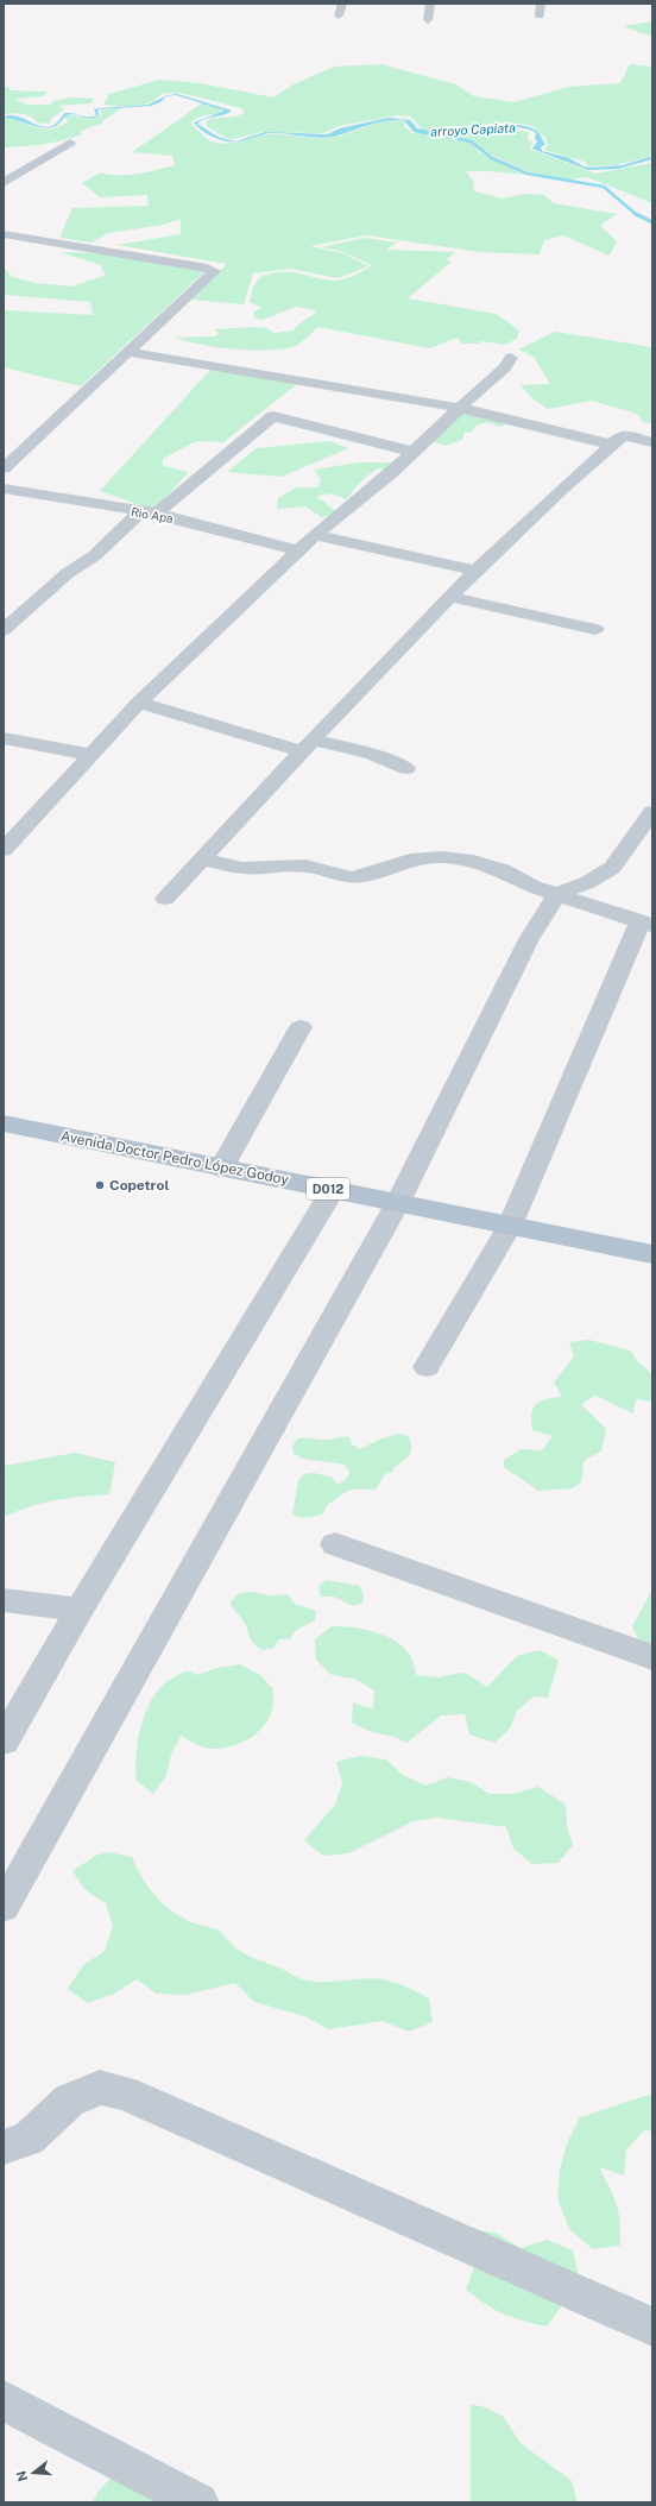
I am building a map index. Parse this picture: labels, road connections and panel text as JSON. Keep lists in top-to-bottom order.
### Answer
{
  "streets": {
    "main road": ["Avenida Doctor Pedro López Godoy", "D012"],
    "street": ["Rio Apa"]
  },
  "water": ["arroyo Capiata"],
  "places": ["Copetrol"],
  "north": "left"
}
